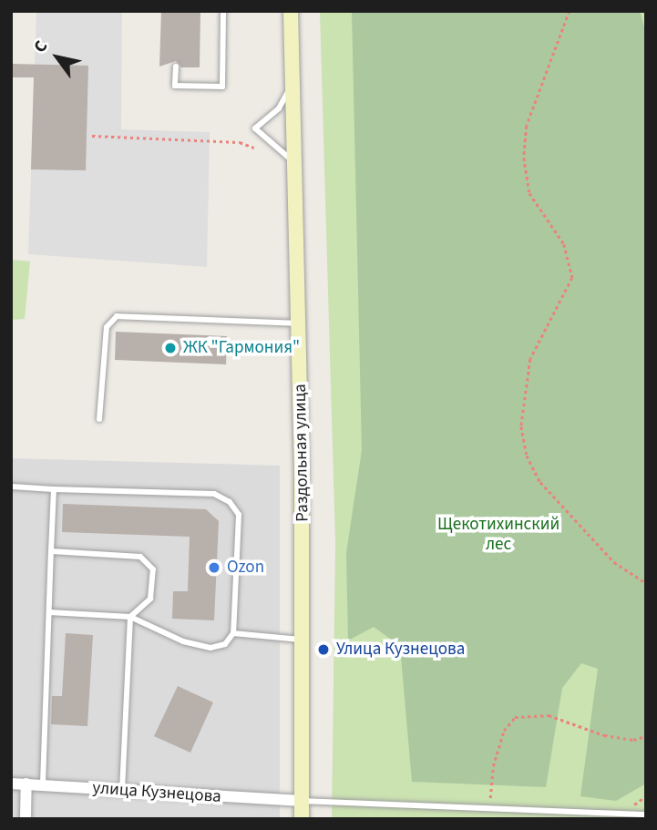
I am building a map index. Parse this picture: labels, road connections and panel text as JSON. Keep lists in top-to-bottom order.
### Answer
{
  "streets": {
    "main road": ["Раздольная улица"],
    "street": ["улица Кузнецова"]
  },
  "crossings": [
    ["Раздольная улица", "улица Кузнецова"]
  ],
  "parks": ["Щекотихинский лес"],
  "places": ["ЖК \"Гармония\"", "Ozon", "Улица Кузнецова"],
  "north": "top left"
}
